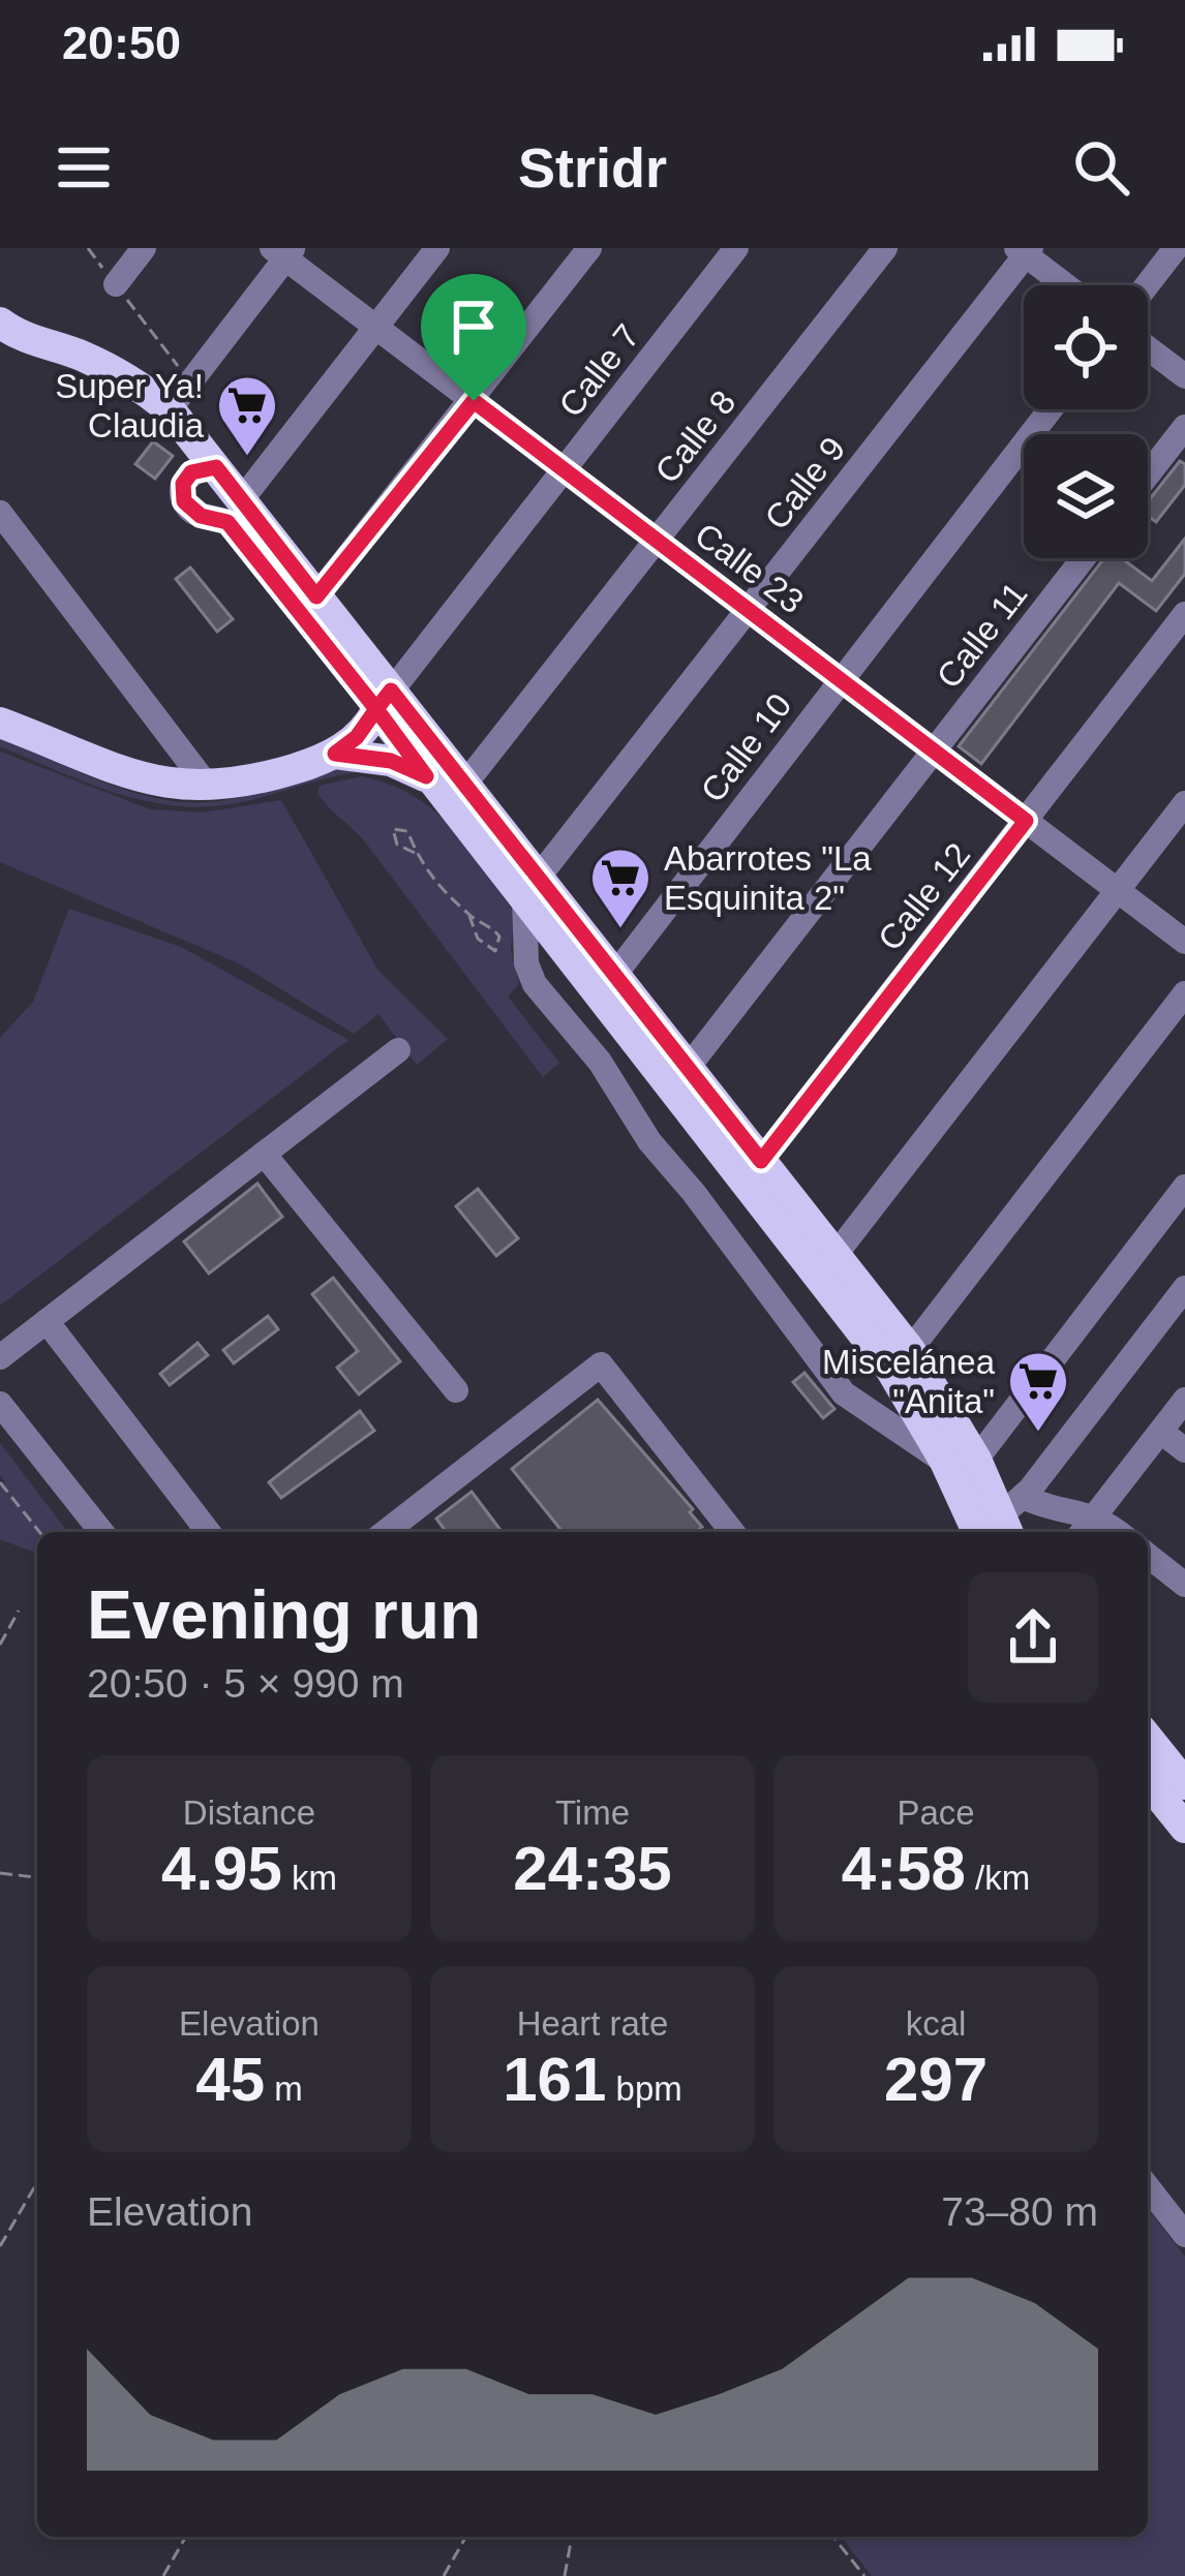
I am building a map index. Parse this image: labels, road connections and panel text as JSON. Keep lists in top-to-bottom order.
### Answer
{
  "streets": {
    "street": [
      "Calle 7",
      "Calle 8",
      "Calle 9",
      "Calle 23",
      "Calle 11",
      "Calle 10",
      "Calle 12"
    ]
  },
  "crossings": [
    ["Calle 7", "Calle 23"],
    ["Calle 8", "Calle 23"],
    ["Calle 9", "Calle 23"],
    ["Calle 23", "Calle 11"],
    ["Calle 23", "Calle 10"],
    ["Calle 23", "Calle 12"]
  ],
  "places": {
    "supermarket": ["Super Ya! Claudia", "Abarrotes \"La Esquinita 2\"", "Miscelánea \"Anita\""]
  },
  "page": {
    "status": "20:50",
    "header": "Stridr",
    "heading": ["Evening run", "20:50 · 5 × 990 m"],
    "stats": [
      ["Distance", "4.95 km"],
      ["Time", "24:35"],
      ["Pace", "4:58 /km"],
      ["Elevation", "45 m"],
      ["Heart rate", "161 bpm"],
      ["kcal", "297"]
    ],
    "chart": ["Elevation", "73–80 m"]
  }
}
